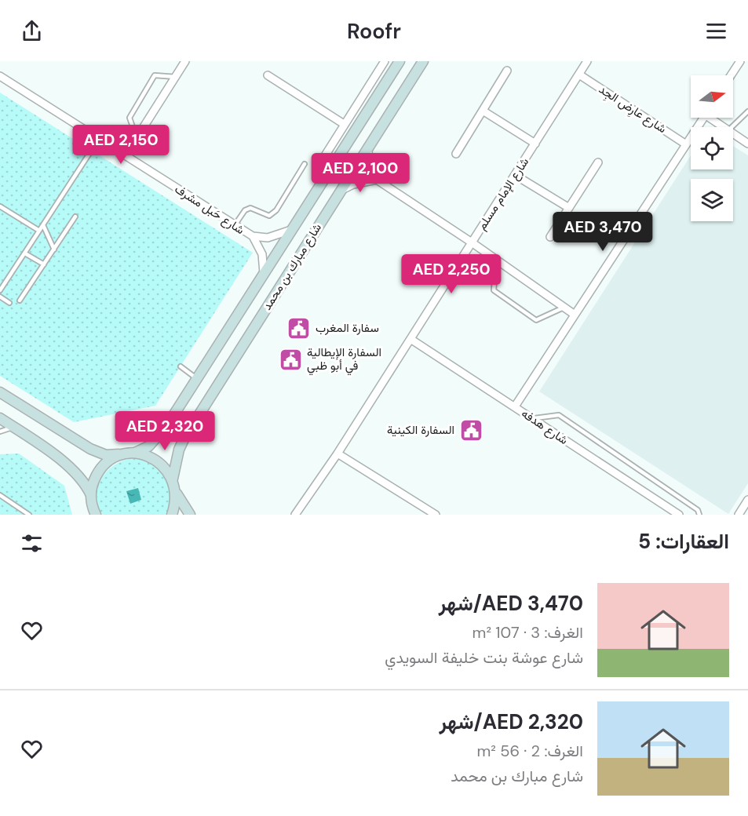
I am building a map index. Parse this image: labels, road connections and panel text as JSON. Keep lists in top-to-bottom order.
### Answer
{
  "streets": {
    "main road": ["شارع مبارك بن محمد"],
    "street": [
      "شارع عارِض الجِد",
      "شارع الإمام مسلم",
      "شارع حَبل مشرف",
      "شارع هدفه"
    ]
  },
  "crossings": [
    ["شارع عارِض الجِد", "شارع الإمام مسلم"],
    ["شارع الإمام مسلم", "شارع هدفه"],
    ["شارع حَبل مشرف", "شارع مبارك بن محمد"]
  ],
  "places": {
    "public building": ["سفارة المغرب", "السفارة الإيطالية في أبو ظبي", "السفارة الكينية"]
  },
  "north": "right",
  "page": {
    "header": "Roofr",
    "price": [
      "AED 2,150",
      "AED 2,100",
      "AED 3,470",
      "AED 2,250",
      "AED 2,320"
    ],
    "heading": "العقارات: 5",
    "list": [
      {
        "name": "AED 3,470/شهر",
        "note": "الغرف: 3 · 107 m² · شارع عوشة بنت خليفة السويدي"
      },
      {
        "name": "AED 2,320/شهر",
        "note": "الغرف: 2 · 56 m² · شارع مبارك بن محمد"
      }
    ]
  }
}
